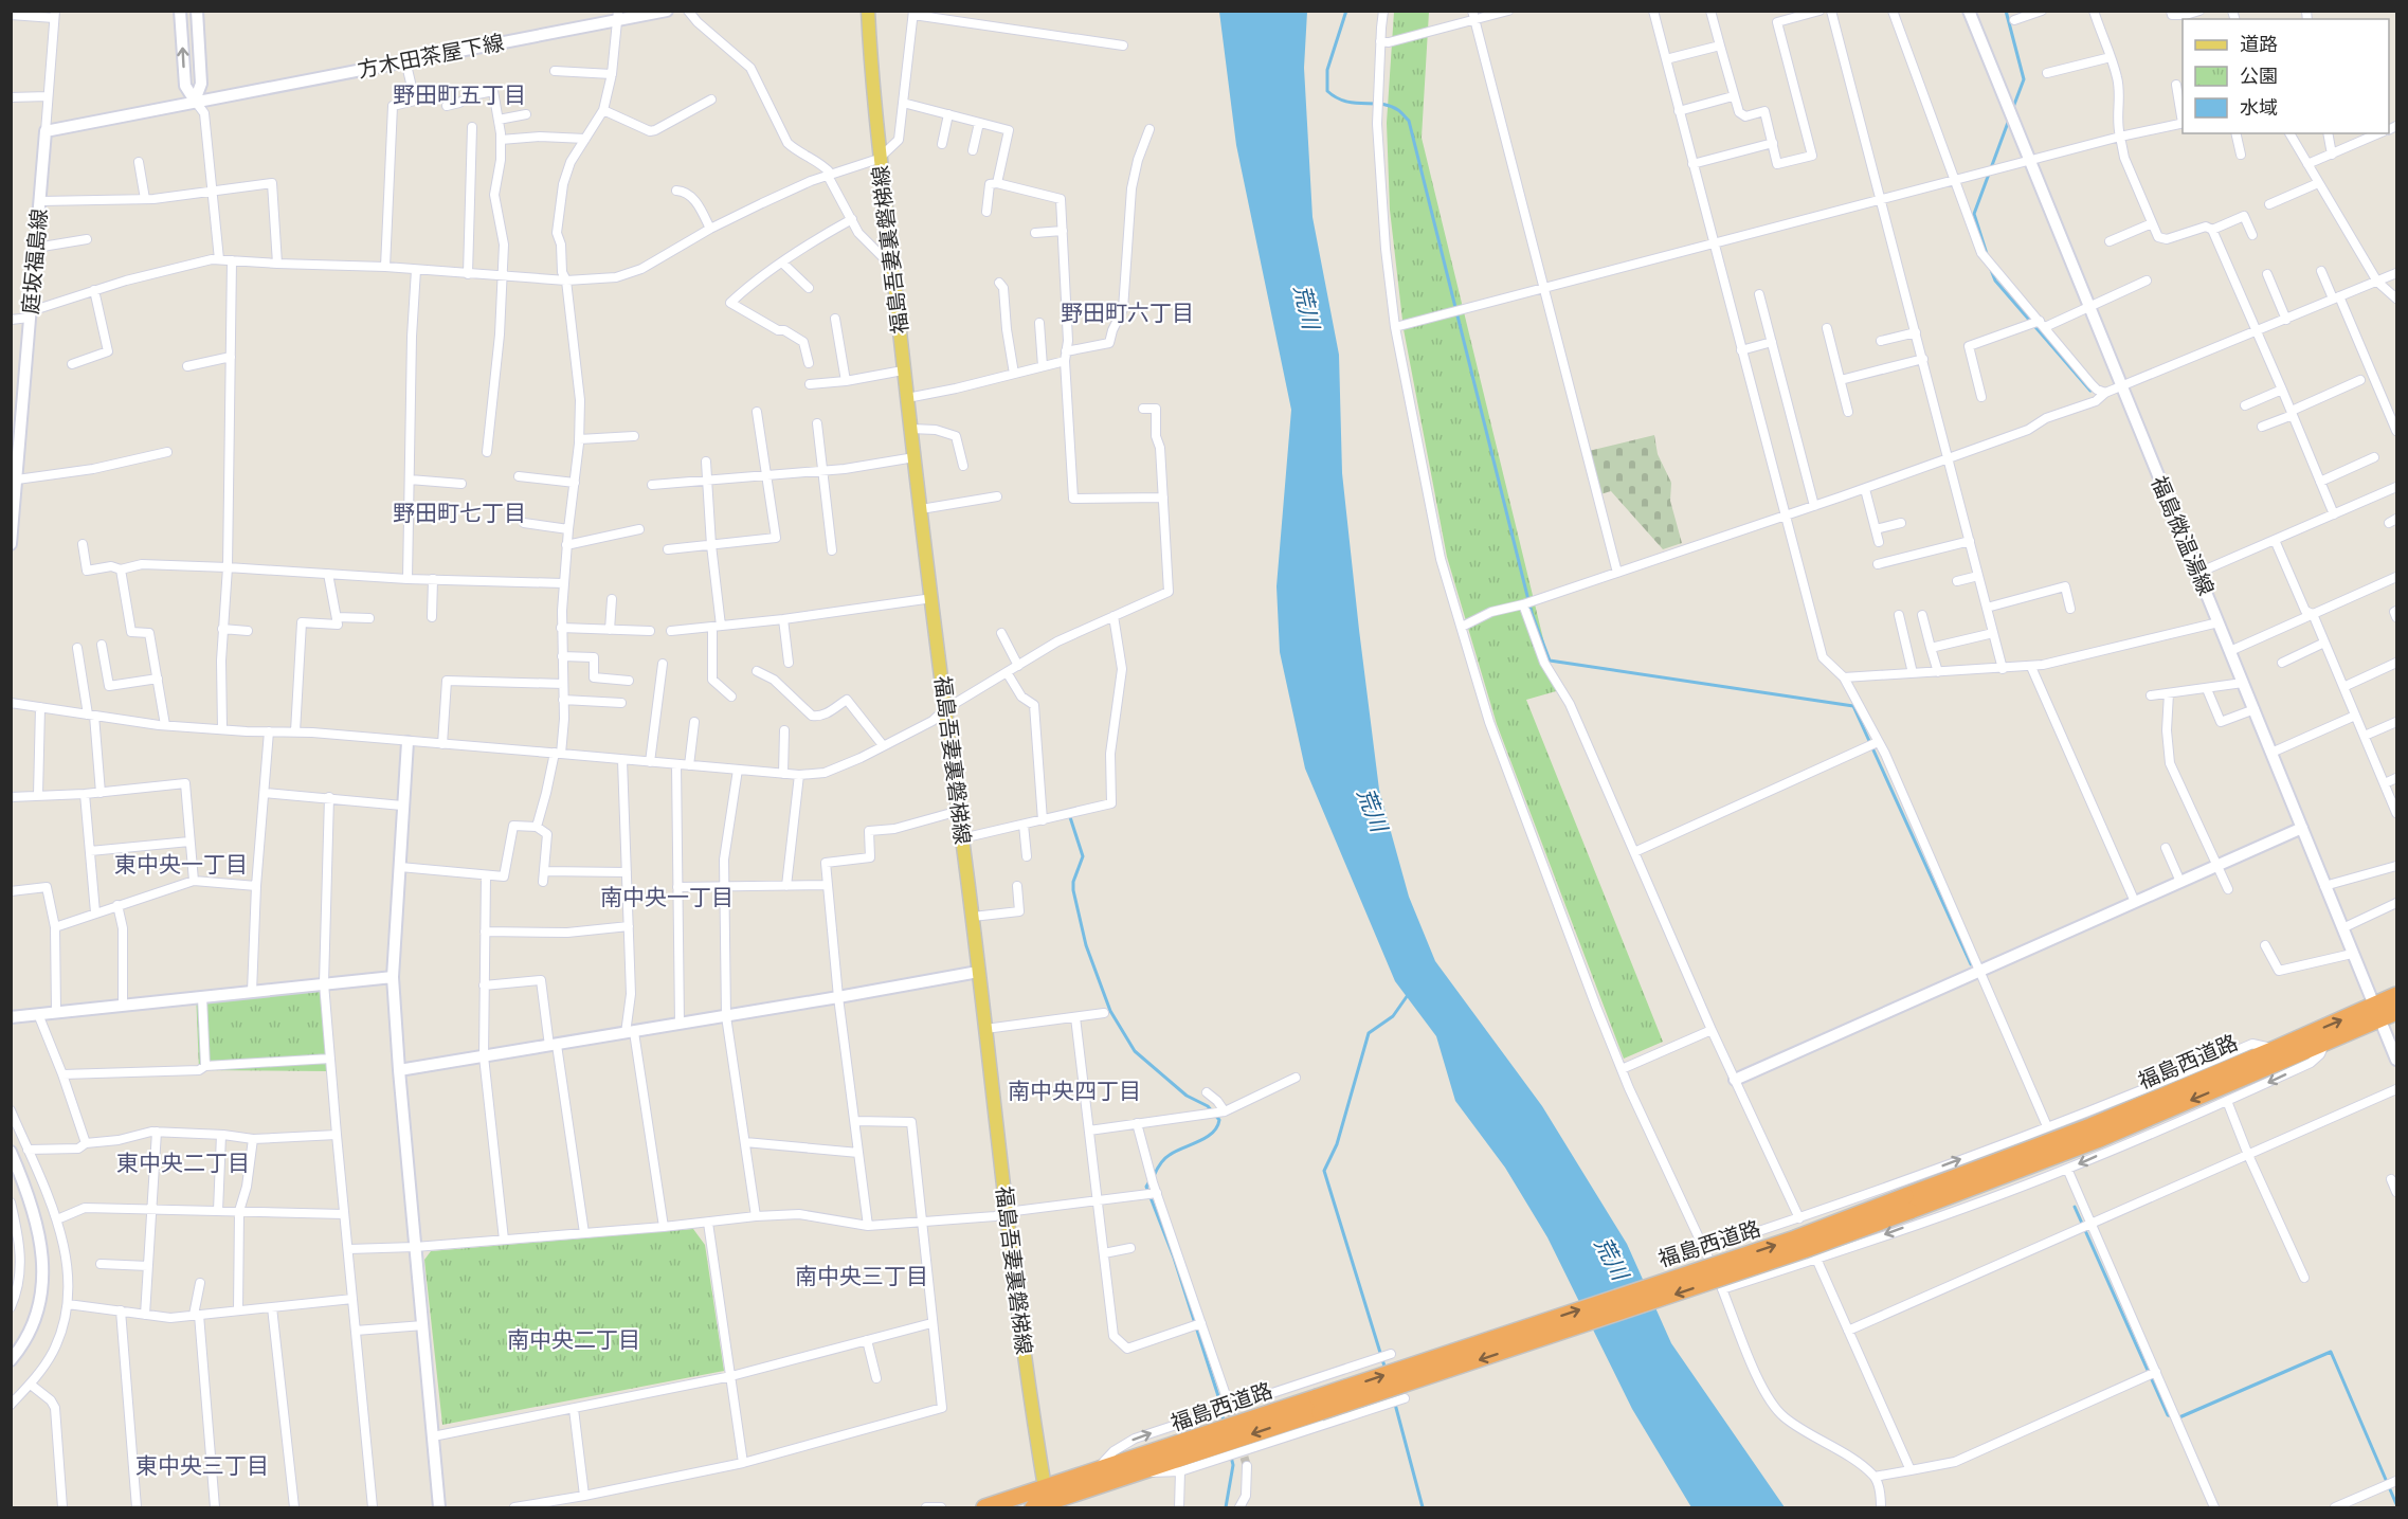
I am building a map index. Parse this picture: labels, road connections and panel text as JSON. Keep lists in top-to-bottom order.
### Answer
{
  "streets": {
    "highway": ["福島西道路"],
    "main road": ["福島吾妻裏磐梯線"],
    "street": ["方木田茶屋下線", "庭坂福島線", "福島微温湯線"]
  },
  "crossings": [
    ["福島吾妻裏磐梯線", "福島西道路"],
    ["福島微温湯線", "福島西道路"]
  ],
  "districts": [
    "野田町五丁目",
    "野田町六丁目",
    "野田町七丁目",
    "東中央一丁目",
    "南中央一丁目",
    "南中央四丁目",
    "東中央二丁目",
    "南中央三丁目",
    "南中央二丁目",
    "東中央三丁目"
  ],
  "water": ["荒川"],
  "legend": ["道路", "公園", "水域"]
}
